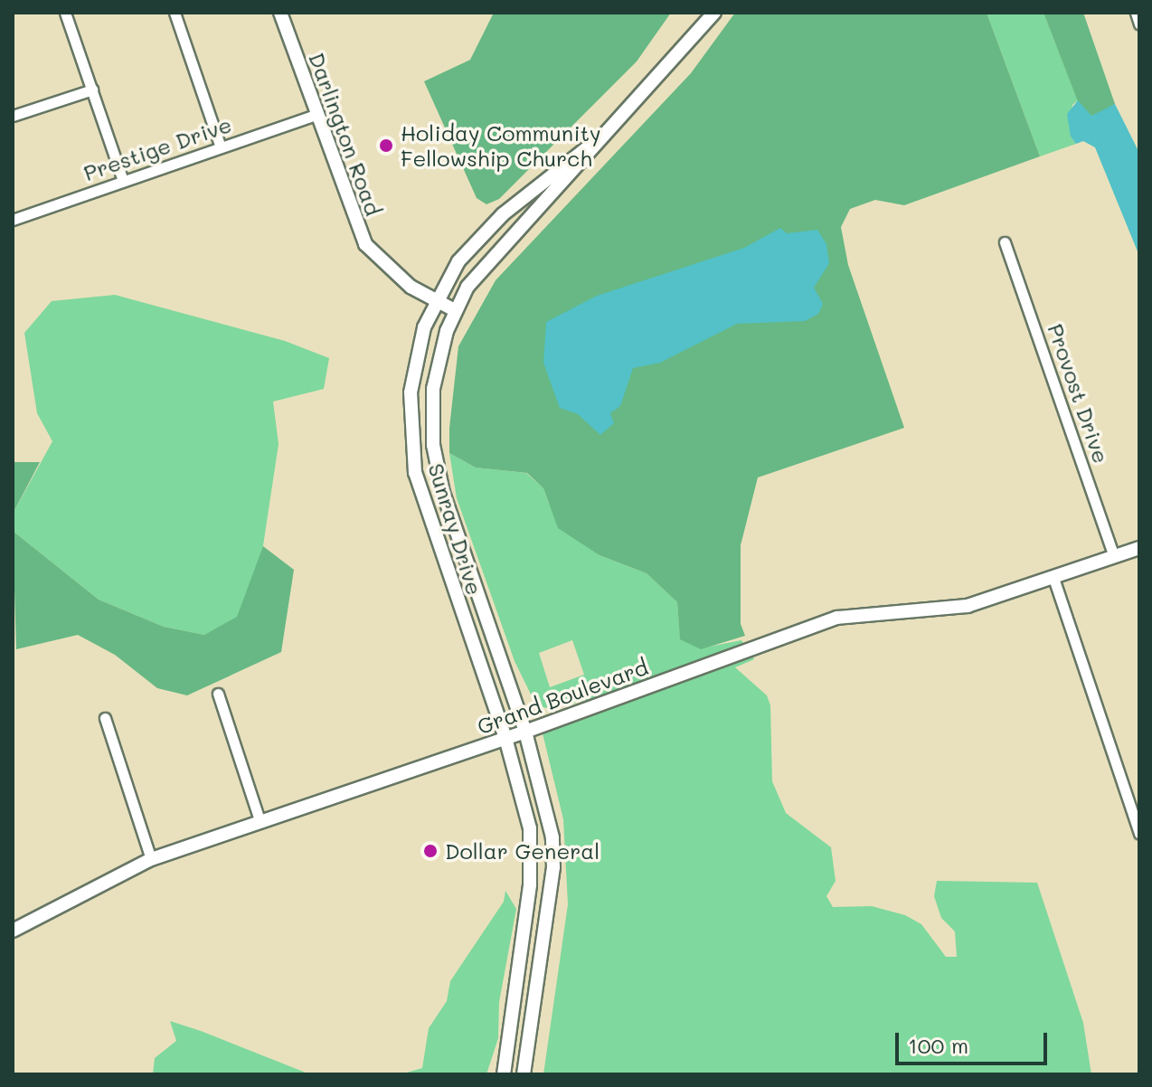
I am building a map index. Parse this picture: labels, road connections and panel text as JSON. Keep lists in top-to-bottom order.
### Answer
{
  "streets": {
    "street": [
      "Darlington Road",
      "Prestige Drive",
      "Provost Drive",
      "Sunray Drive",
      "Grand Boulevard"
    ]
  },
  "crossings": [
    ["Darlington Road", "Prestige Drive"],
    ["Darlington Road", "Sunray Drive"],
    ["Provost Drive", "Grand Boulevard"],
    ["Sunray Drive", "Grand Boulevard"]
  ],
  "places": ["Holiday Community Fellowship Church", "Dollar General"],
  "scale_bar": "100 m"
}
